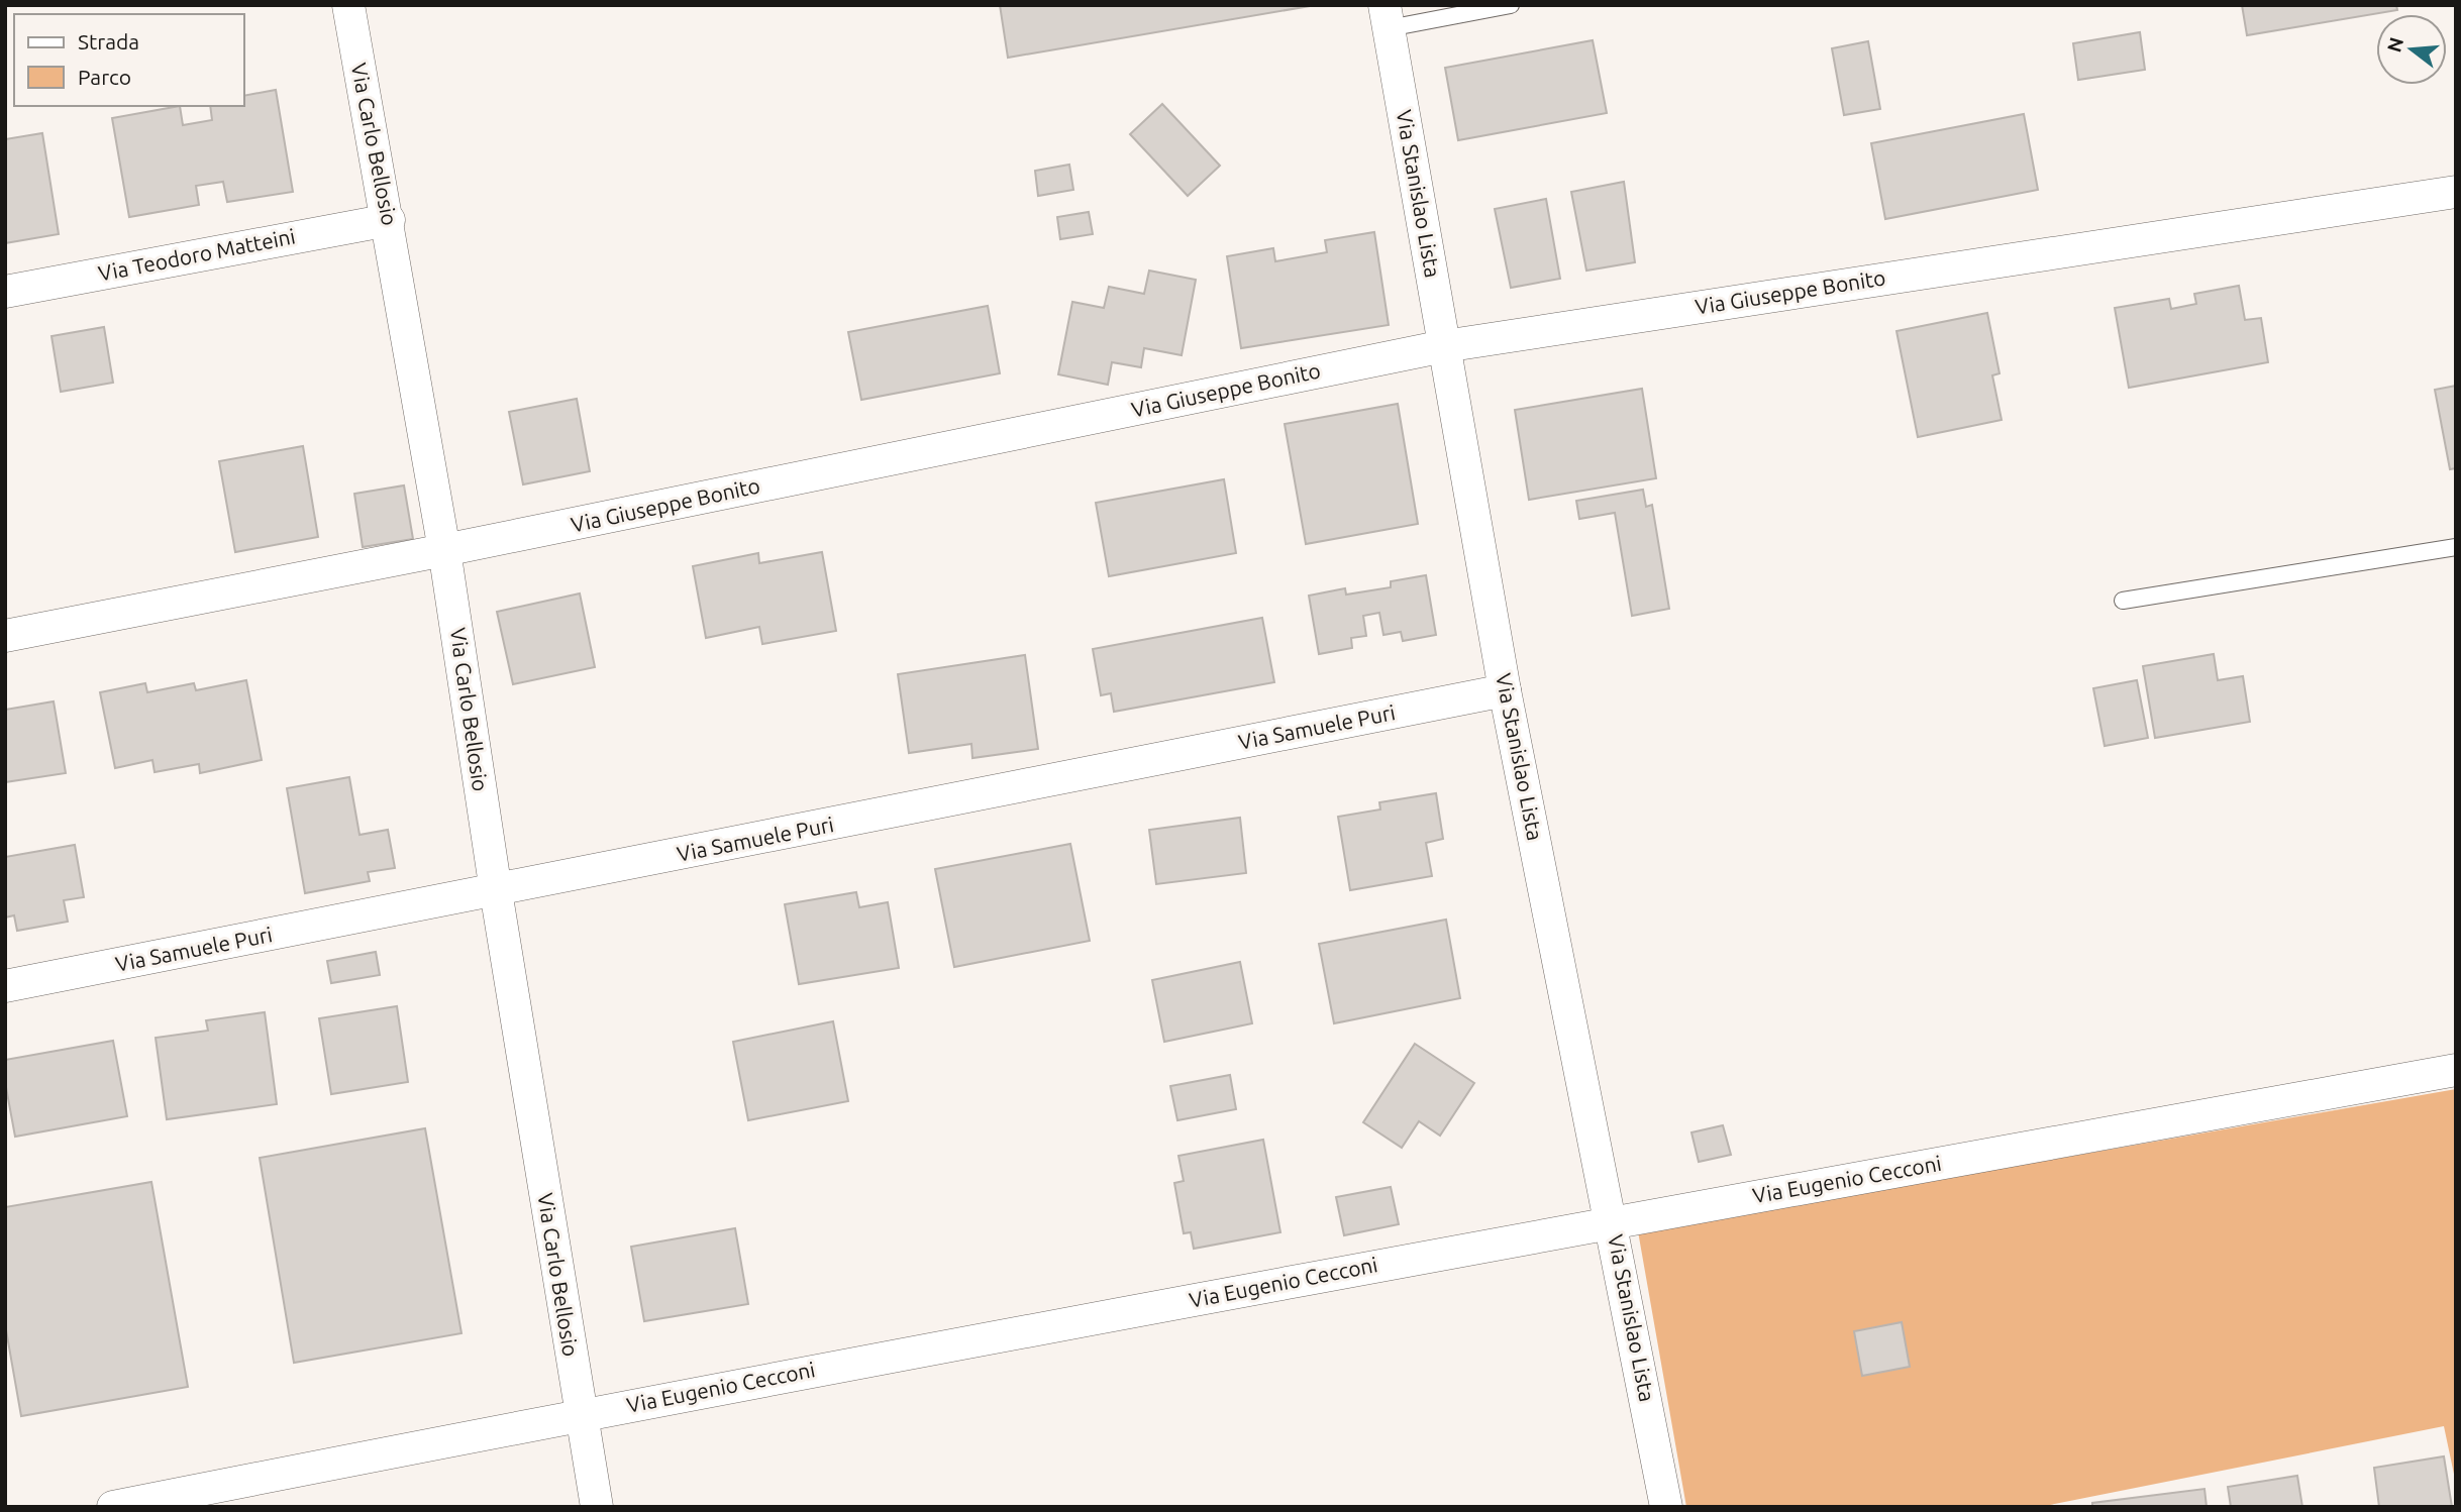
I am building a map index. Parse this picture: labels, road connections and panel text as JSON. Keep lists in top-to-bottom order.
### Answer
{
  "streets": {
    "street": [
      "Via Carlo Bellosio",
      "Via Stanislao Lista",
      "Via Teodoro Matteini",
      "Via Giuseppe Bonito",
      "Via Samuele Puri",
      "Via Eugenio Cecconi"
    ]
  },
  "crossings": [
    ["Via Carlo Bellosio", "Via Teodoro Matteini"],
    ["Via Carlo Bellosio", "Via Giuseppe Bonito"],
    ["Via Carlo Bellosio", "Via Samuele Puri"],
    ["Via Carlo Bellosio", "Via Eugenio Cecconi"],
    ["Via Stanislao Lista", "Via Giuseppe Bonito"],
    ["Via Stanislao Lista", "Via Samuele Puri"],
    ["Via Stanislao Lista", "Via Eugenio Cecconi"]
  ],
  "legend": ["Strada", "Parco"],
  "north": "left"
}
